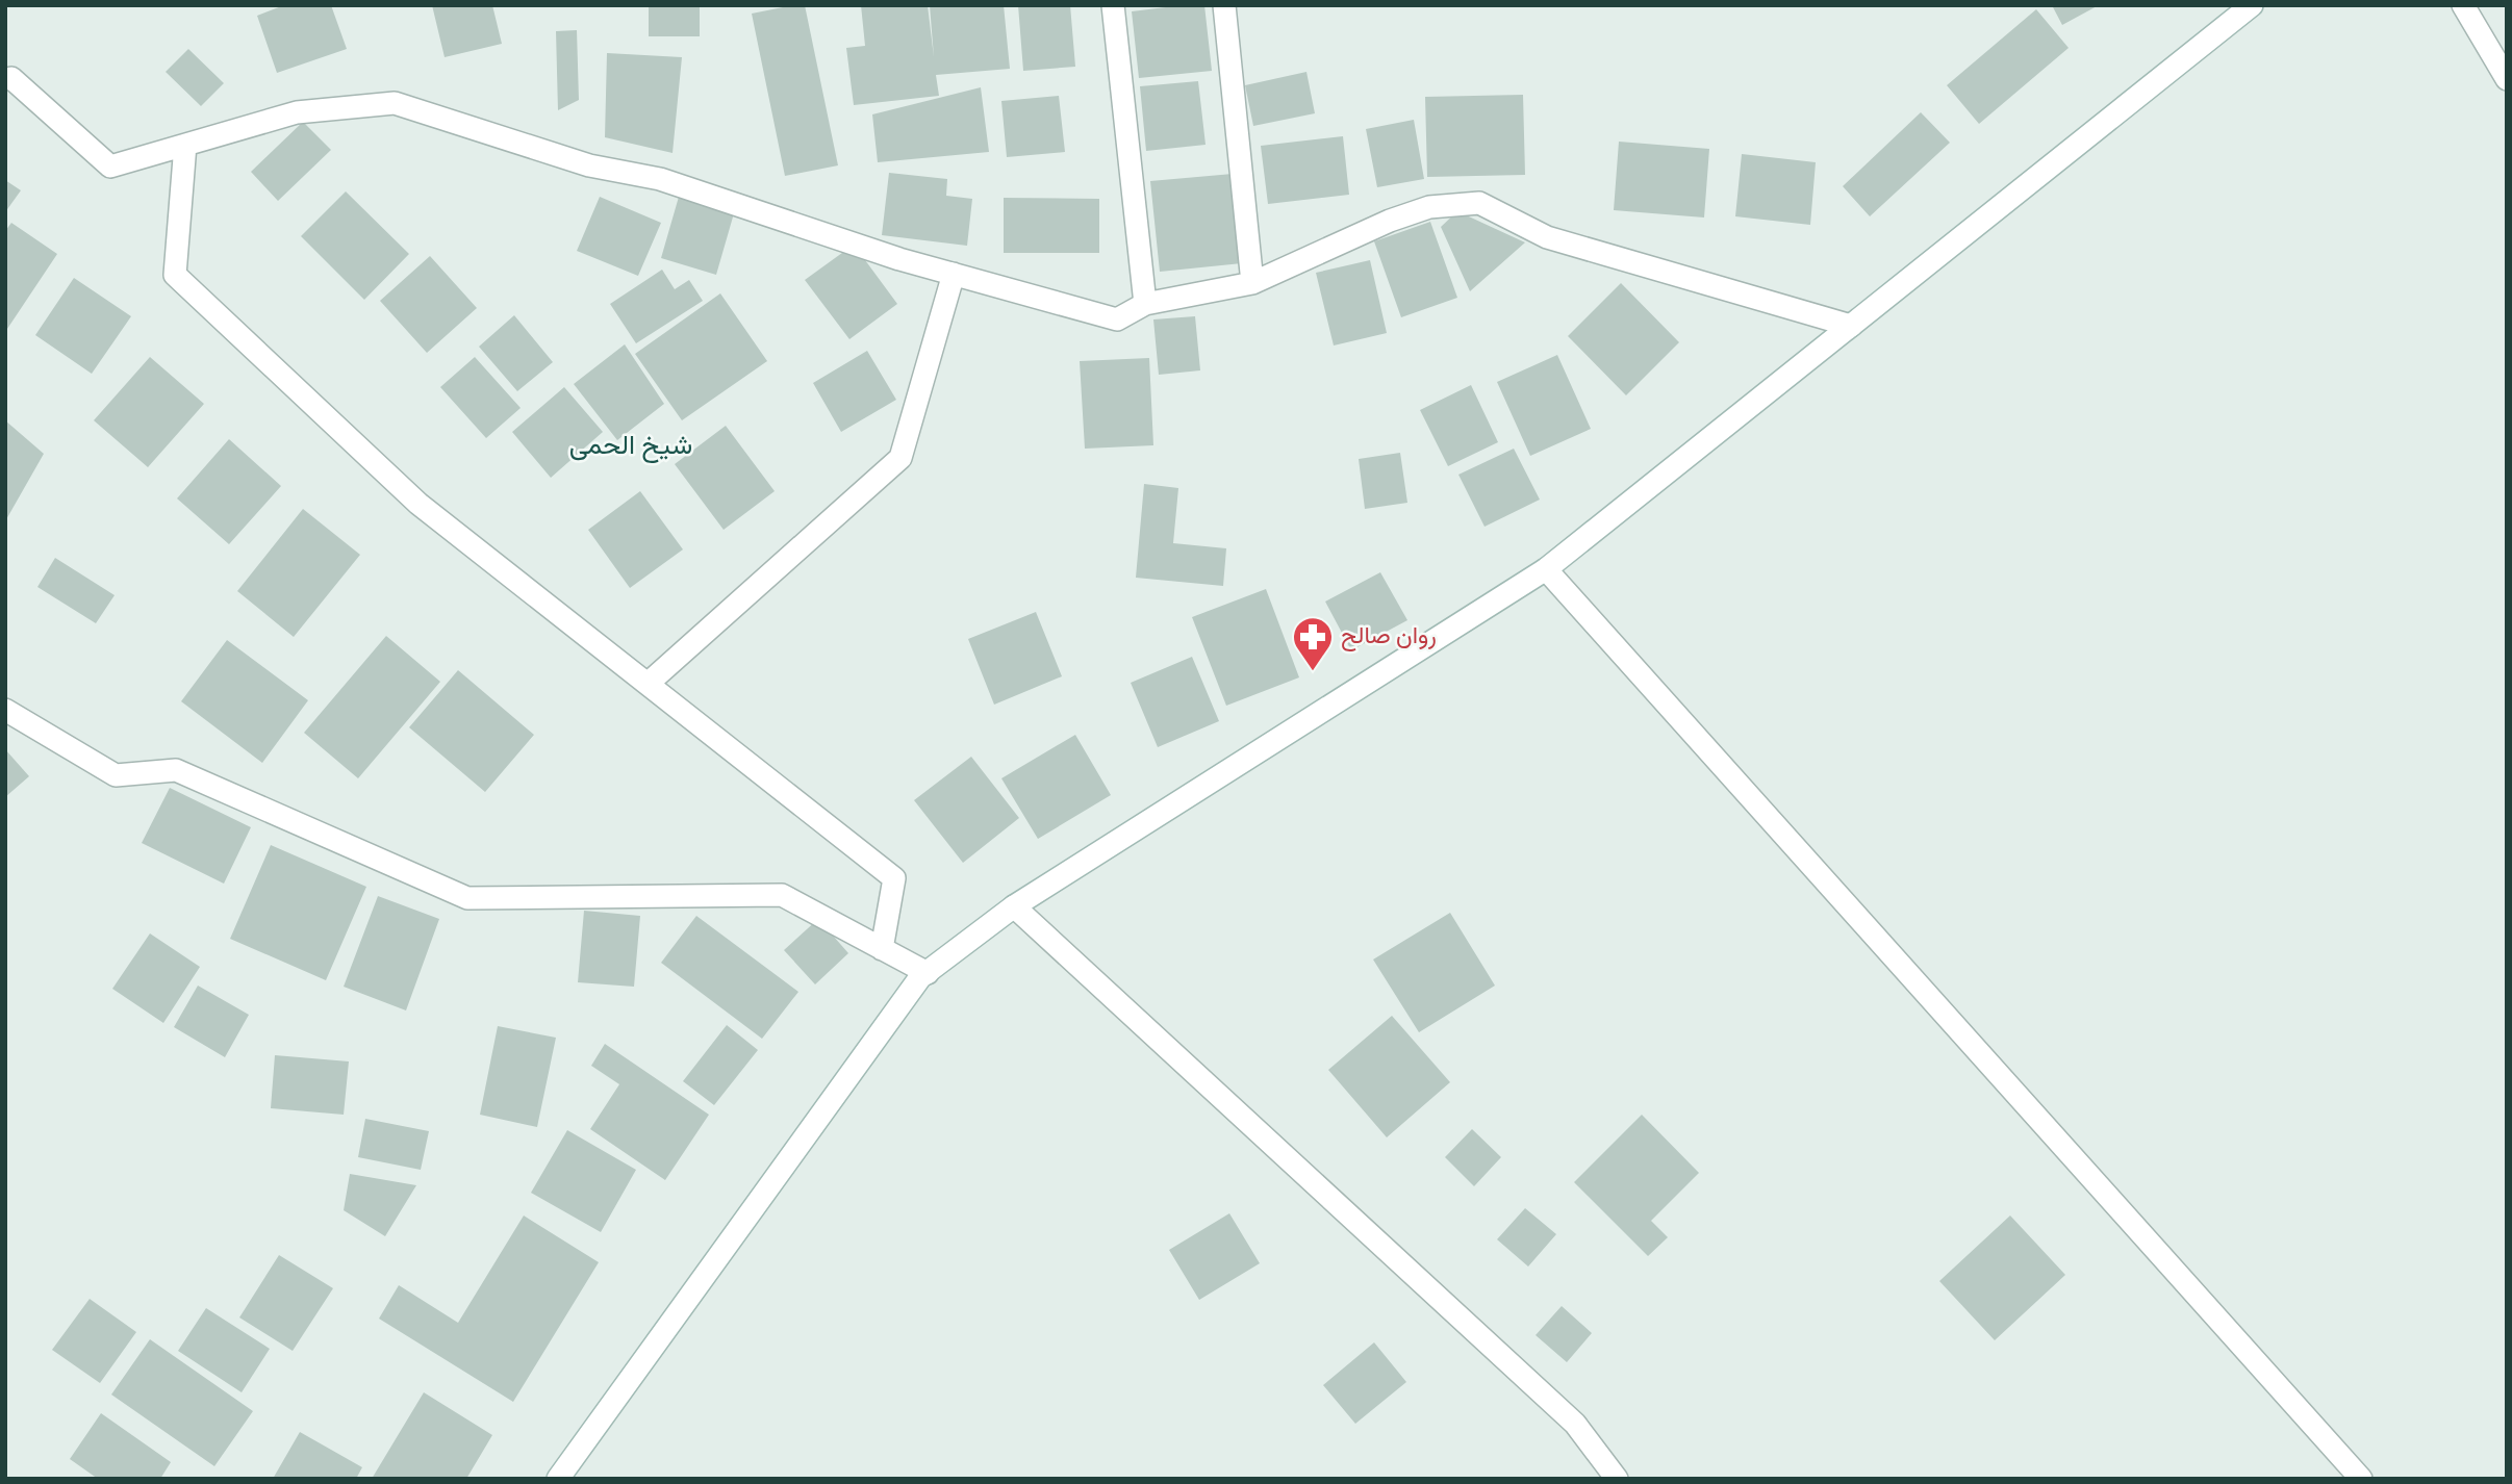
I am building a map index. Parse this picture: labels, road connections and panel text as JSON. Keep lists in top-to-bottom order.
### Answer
{
  "districts": ["شيخ الحمى"],
  "places": {
    "pharmacy": ["روان صالح"]
  }
}
